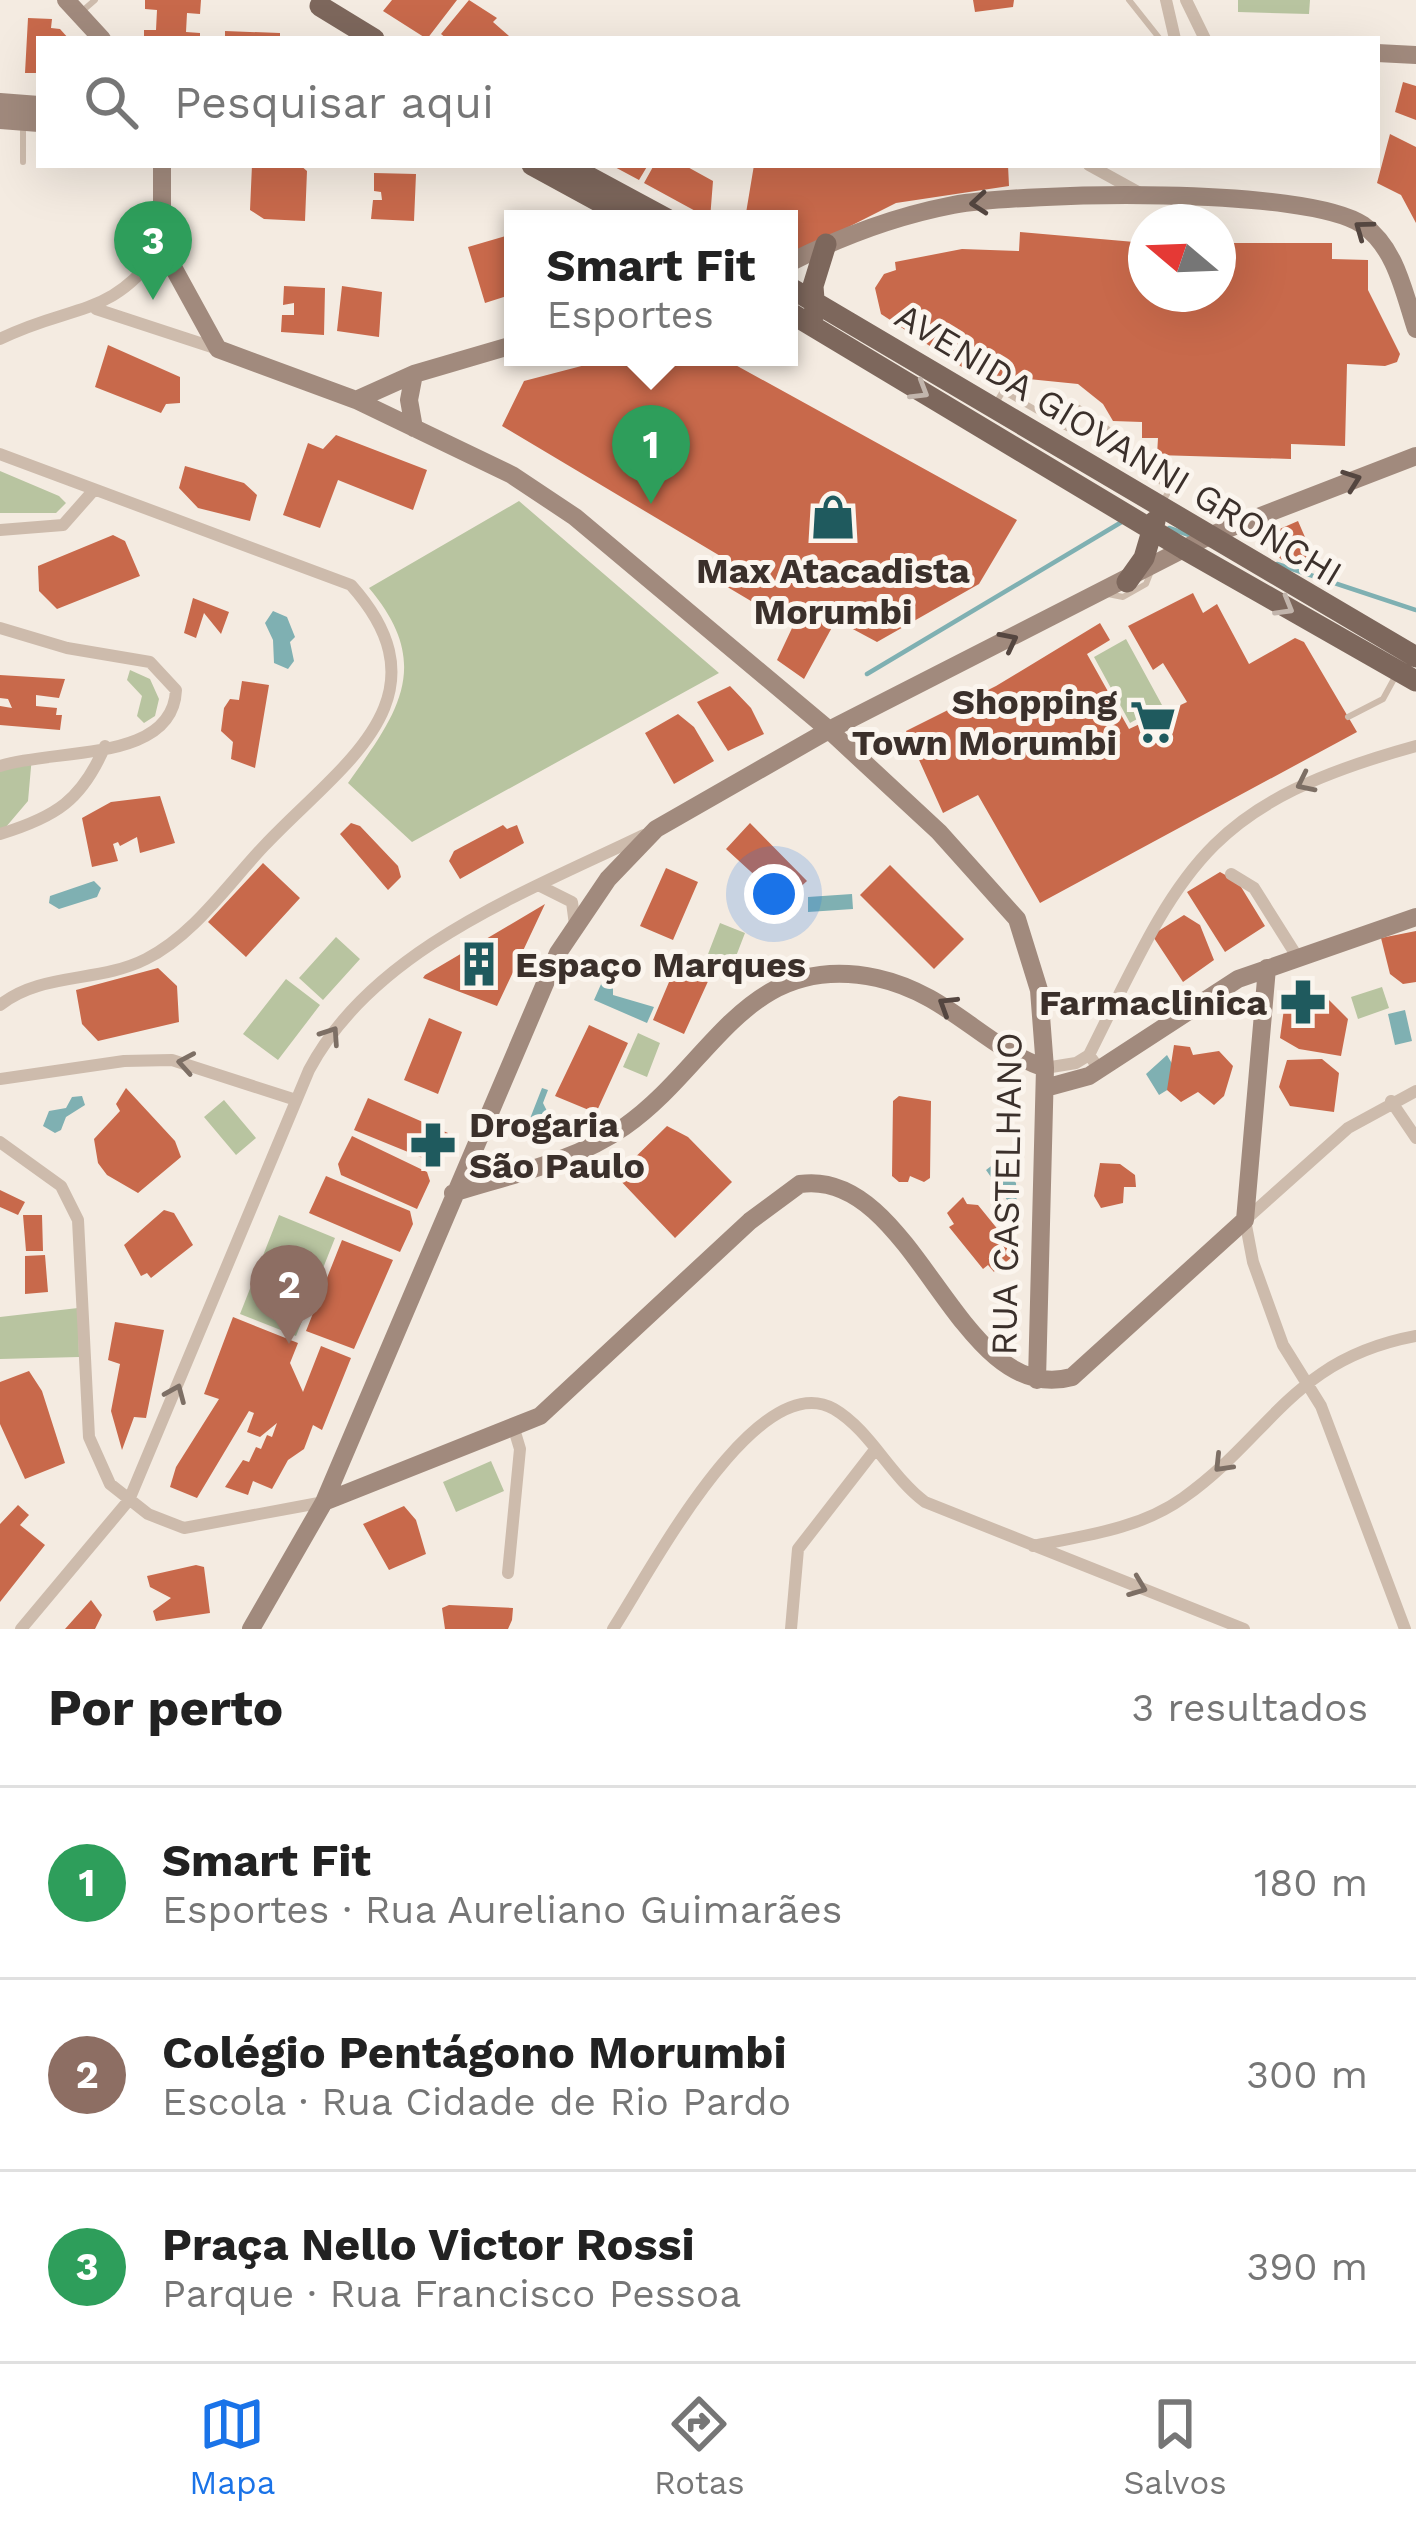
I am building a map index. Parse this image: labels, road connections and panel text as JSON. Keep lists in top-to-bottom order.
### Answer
{
  "streets": {
    "main road": ["AVENIDA GIOVANNI GRONCHI"],
    "street": ["RUA CASTELHANO"]
  },
  "places": {
    "shop": ["Max Atacadista Morumbi"],
    "supermarket": ["Shopping Town Morumbi"],
    "building": ["Espaço Marques"],
    "pharmacy": ["Farmaclinica", "Drogaria São Paulo"]
  },
  "north": "left",
  "page": {
    "search": "Pesquisar aqui",
    "pins": ["3", "1", "2"],
    "popup": ["Smart Fit", "Esportes"],
    "heading": ["Por perto", "3 resultados"],
    "list": [
      {
        "mark": "1",
        "name": "Smart Fit",
        "note": "Esportes · Rua Aureliano Guimarães",
        "value": "180 m"
      },
      {
        "mark": "2",
        "name": "Colégio Pentágono Morumbi",
        "note": "Escola · Rua Cidade de Rio Pardo",
        "value": "300 m"
      },
      {
        "mark": "3",
        "name": "Praça Nello Victor Rossi",
        "note": "Parque · Rua Francisco Pessoa",
        "value": "390 m"
      }
    ],
    "nav": ["Mapa", "Rotas", "Salvos"]
  }
}
